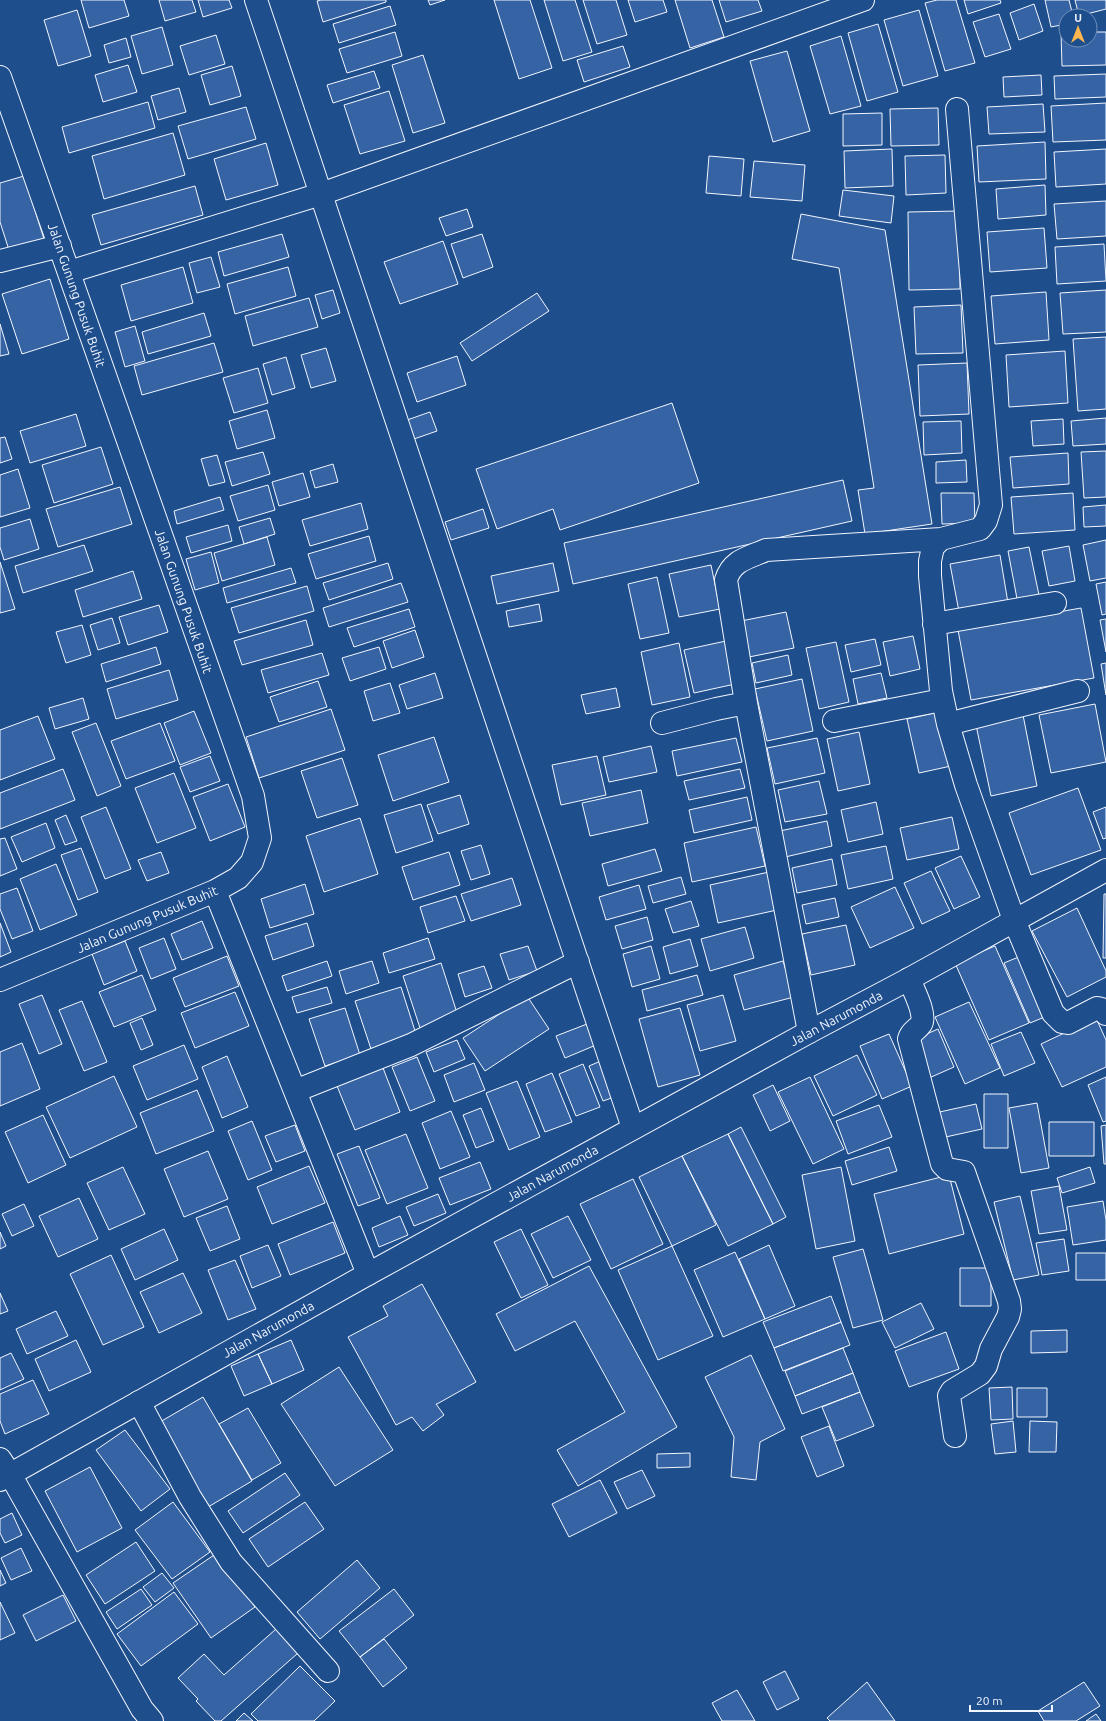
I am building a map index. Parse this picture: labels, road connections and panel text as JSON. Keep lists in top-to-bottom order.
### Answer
{
  "streets": {
    "street": ["Jalan Gunung Pusuk Buhit", "Jalan Narumonda"]
  },
  "scale_bar": "20 m",
  "north": "top"
}
